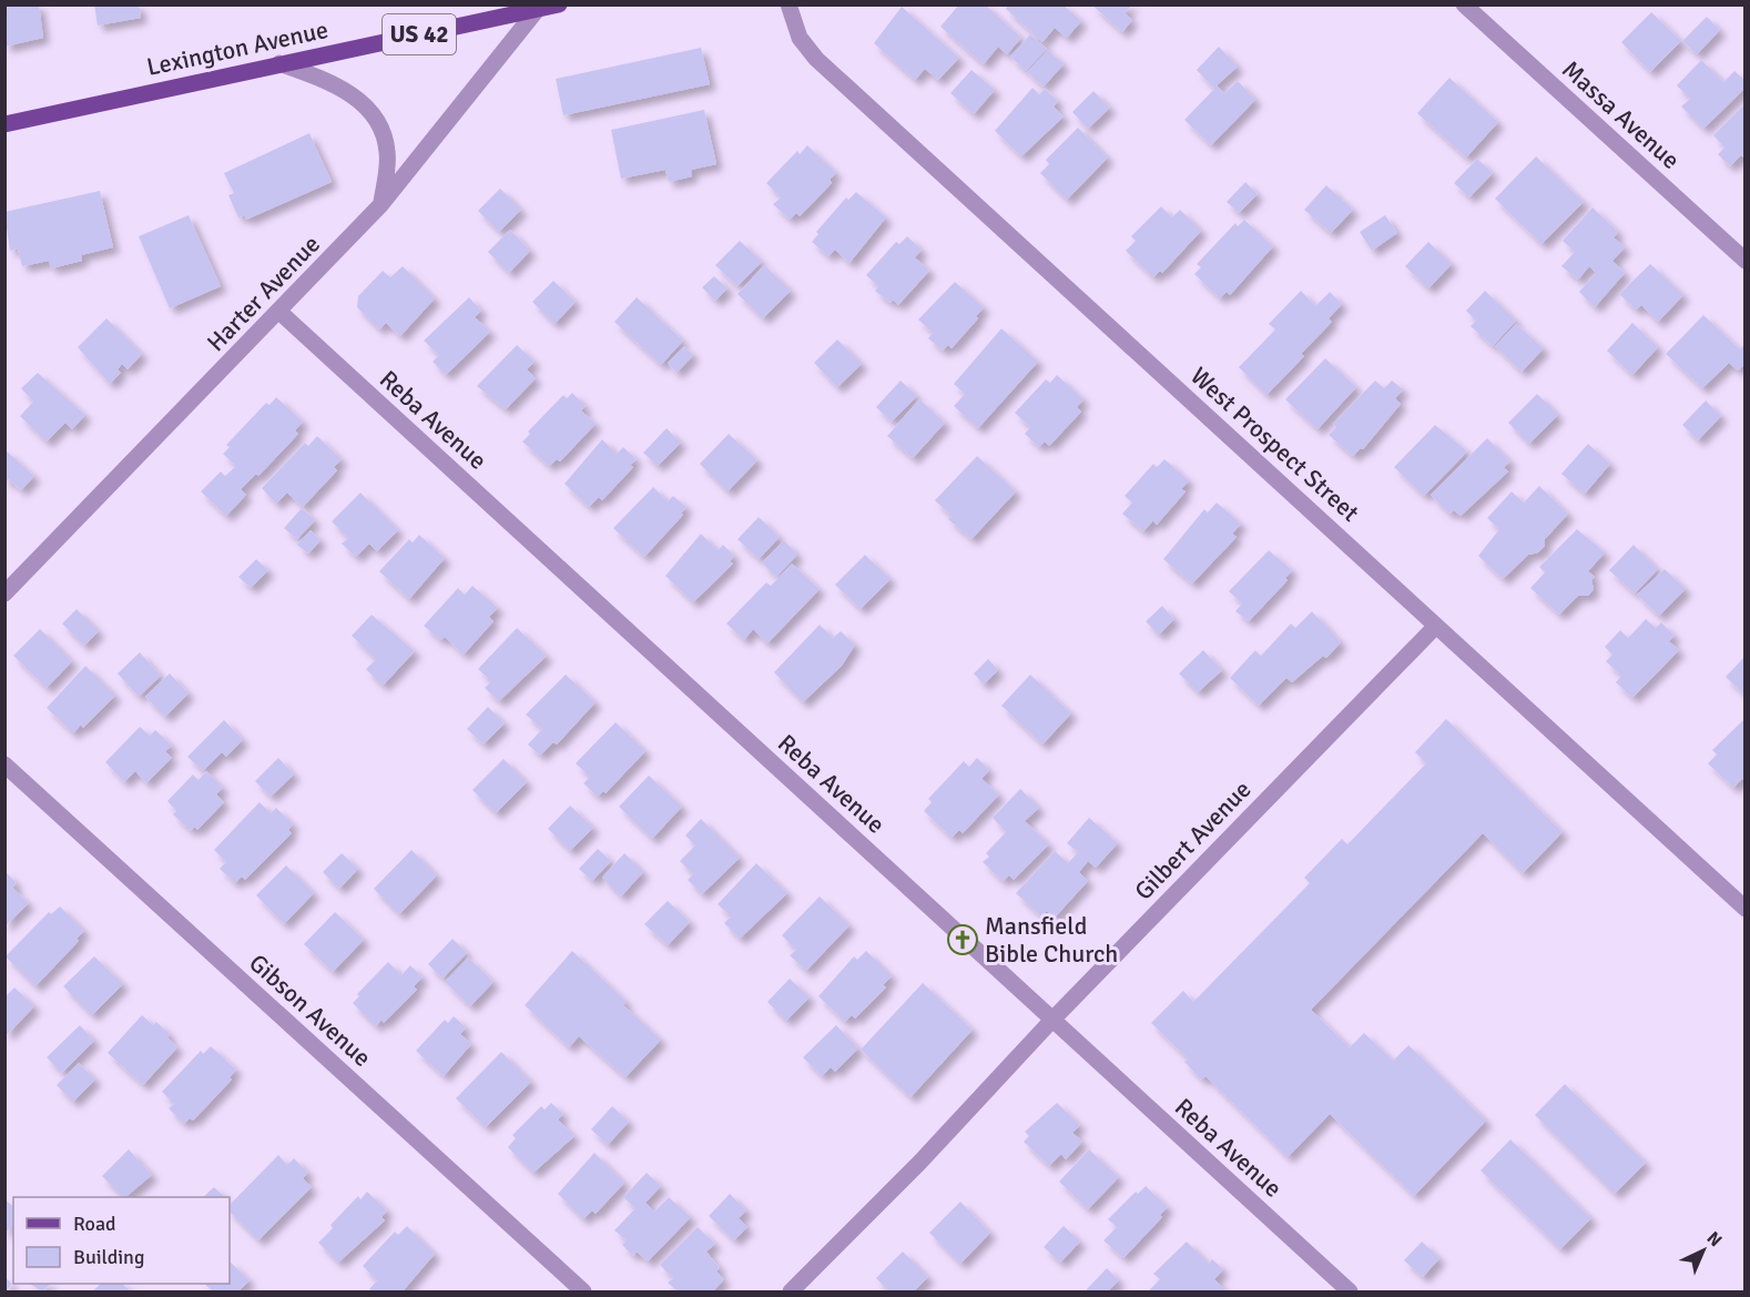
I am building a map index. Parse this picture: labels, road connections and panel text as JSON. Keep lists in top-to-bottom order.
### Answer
{
  "streets": {
    "main road": ["US 42", "Lexington Avenue"],
    "street": [
      "Massa Avenue",
      "Harter Avenue",
      "Reba Avenue",
      "West Prospect Street",
      "Gilbert Avenue",
      "Gibson Avenue"
    ]
  },
  "crossings": [
    ["Lexington Avenue", "Harter Avenue"],
    ["Harter Avenue", "Reba Avenue"],
    ["Reba Avenue", "Gilbert Avenue"],
    ["West Prospect Street", "Gilbert Avenue"]
  ],
  "places": {
    "church": ["Mansfield Bible Church"]
  },
  "legend": ["Road", "Building"],
  "north": "top right"
}
